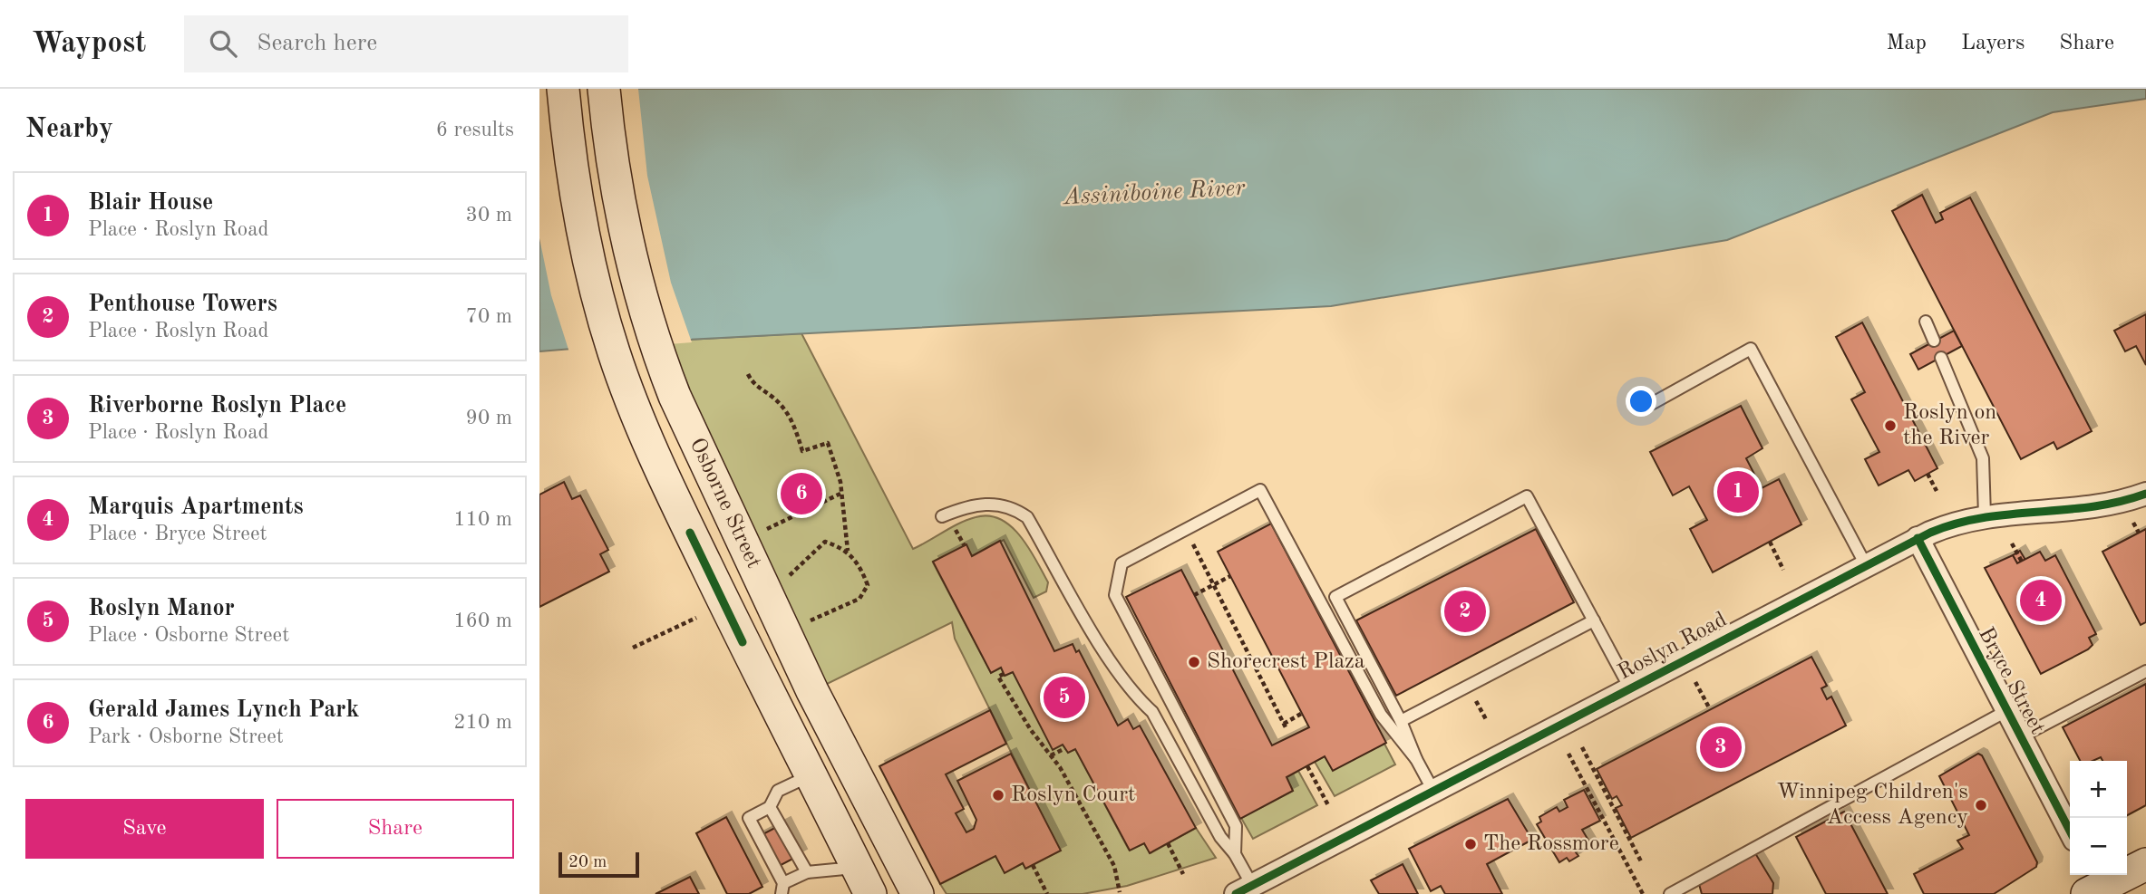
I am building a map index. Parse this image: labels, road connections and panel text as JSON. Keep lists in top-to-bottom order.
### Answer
{
  "streets": {
    "main road": ["Osborne Street"],
    "street": ["Roslyn Road", "Bryce Street"]
  },
  "crossings": [
    ["Roslyn Road", "Bryce Street"]
  ],
  "water": ["Assiniboine River"],
  "places": [
    "Roslyn on the River",
    "Shorecrest Plaza",
    "Roslyn Court",
    "Winnipeg Children's Access Agency",
    "The Rossmore"
  ],
  "scale_bar": "20 m",
  "page": {
    "header": "Waypost",
    "search": "Search here",
    "nav": ["Map", "Layers", "Share"],
    "heading": ["Nearby", "6 results"],
    "list": [
      {
        "mark": "1",
        "name": "Blair House",
        "note": "Place · Roslyn Road",
        "value": "30 m"
      },
      {
        "mark": "2",
        "name": "Penthouse Towers",
        "note": "Place · Roslyn Road",
        "value": "70 m"
      },
      {
        "mark": "3",
        "name": "Riverborne Roslyn Place",
        "note": "Place · Roslyn Road",
        "value": "90 m"
      },
      {
        "mark": "4",
        "name": "Marquis Apartments",
        "note": "Place · Bryce Street",
        "value": "110 m"
      },
      {
        "mark": "5",
        "name": "Roslyn Manor",
        "note": "Place · Osborne Street",
        "value": "160 m"
      },
      {
        "mark": "6",
        "name": "Gerald James Lynch Park",
        "note": "Park · Osborne Street",
        "value": "210 m"
      }
    ],
    "pins": [
      "1",
      "6",
      "4",
      "2",
      "5",
      "3"
    ],
    "map_buttons": ["+", "−"],
    "buttons": ["Save", "Share"],
    "scale": "20 m"
  }
}
